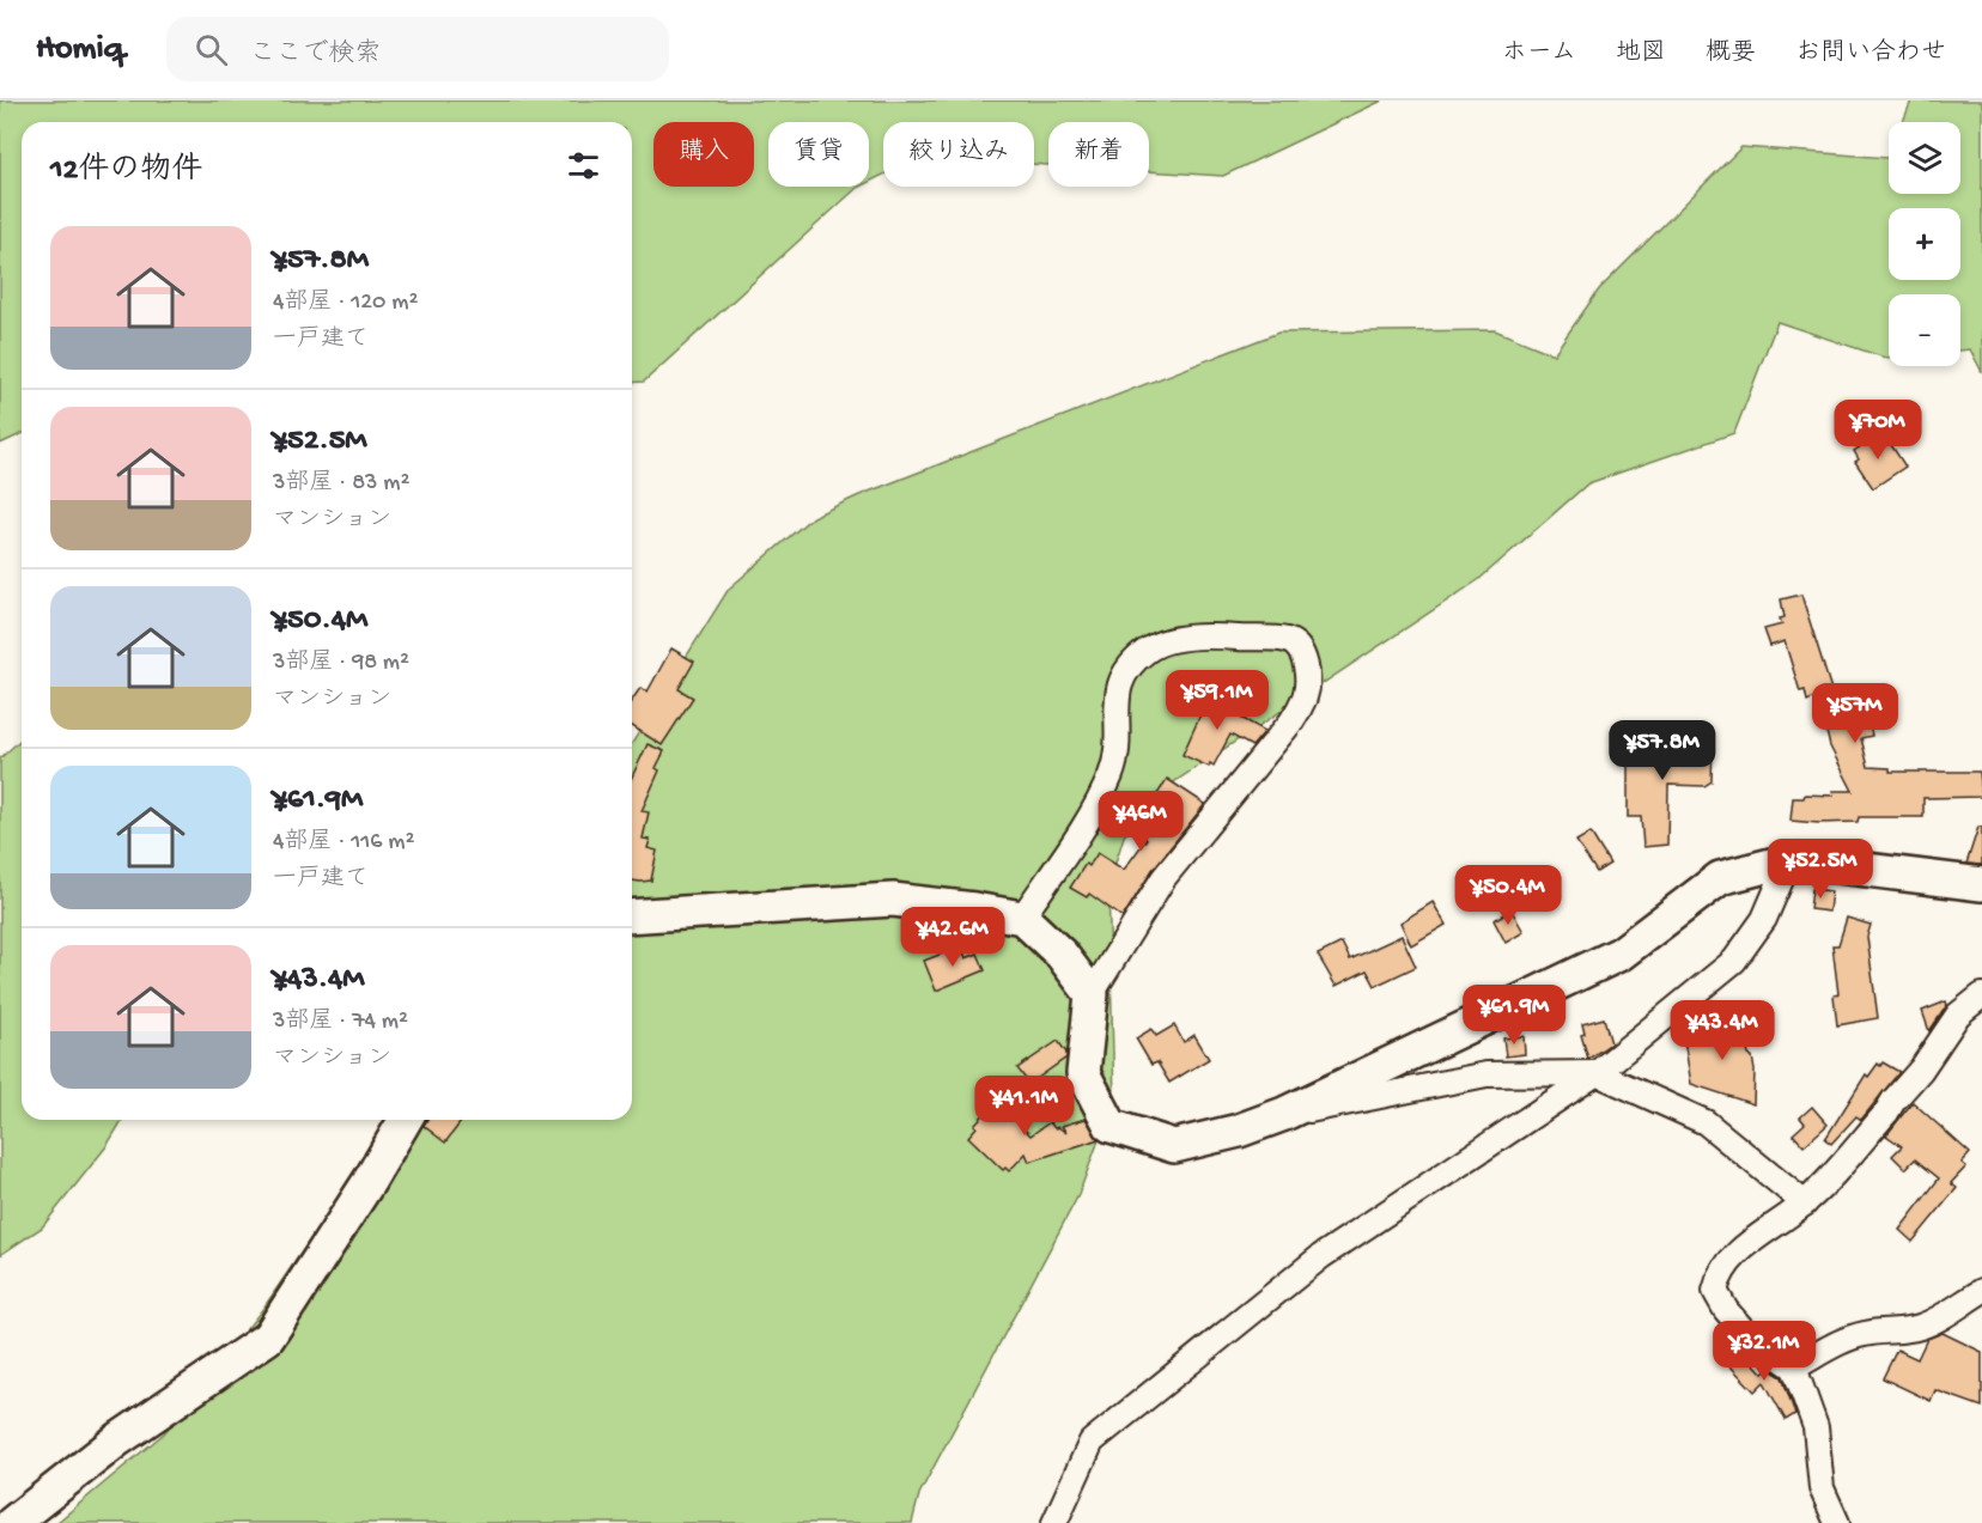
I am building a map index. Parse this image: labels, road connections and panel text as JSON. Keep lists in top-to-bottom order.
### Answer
{
  "page": {
    "header": "Homiq",
    "search": "ここで検索",
    "nav": [
      "ホーム",
      "地図",
      "概要",
      "お問い合わせ"
    ],
    "map_buttons": ["+", "−"],
    "chip": [
      "購入",
      "賃貸",
      "絞り込み",
      "新着"
    ],
    "heading": "12件の物件",
    "list": [
      {
        "name": "¥57.8M",
        "note": "4部屋 · 120 m² · 一戸建て"
      },
      {
        "name": "¥52.5M",
        "note": "3部屋 · 83 m² · マンション"
      },
      {
        "name": "¥50.4M",
        "note": "3部屋 · 98 m² · マンション"
      },
      {
        "name": "¥61.9M",
        "note": "4部屋 · 116 m² · 一戸建て"
      },
      {
        "name": "¥43.4M",
        "note": "3部屋 · 74 m² · マンション"
      }
    ],
    "price": [
      "¥70M",
      "¥59.1M",
      "¥57M",
      "¥57.8M",
      "¥46M",
      "¥52.5M",
      "¥50.4M",
      "¥42.6M",
      "¥61.9M",
      "¥43.4M",
      "¥41.1M",
      "¥32.1M"
    ]
  }
}
